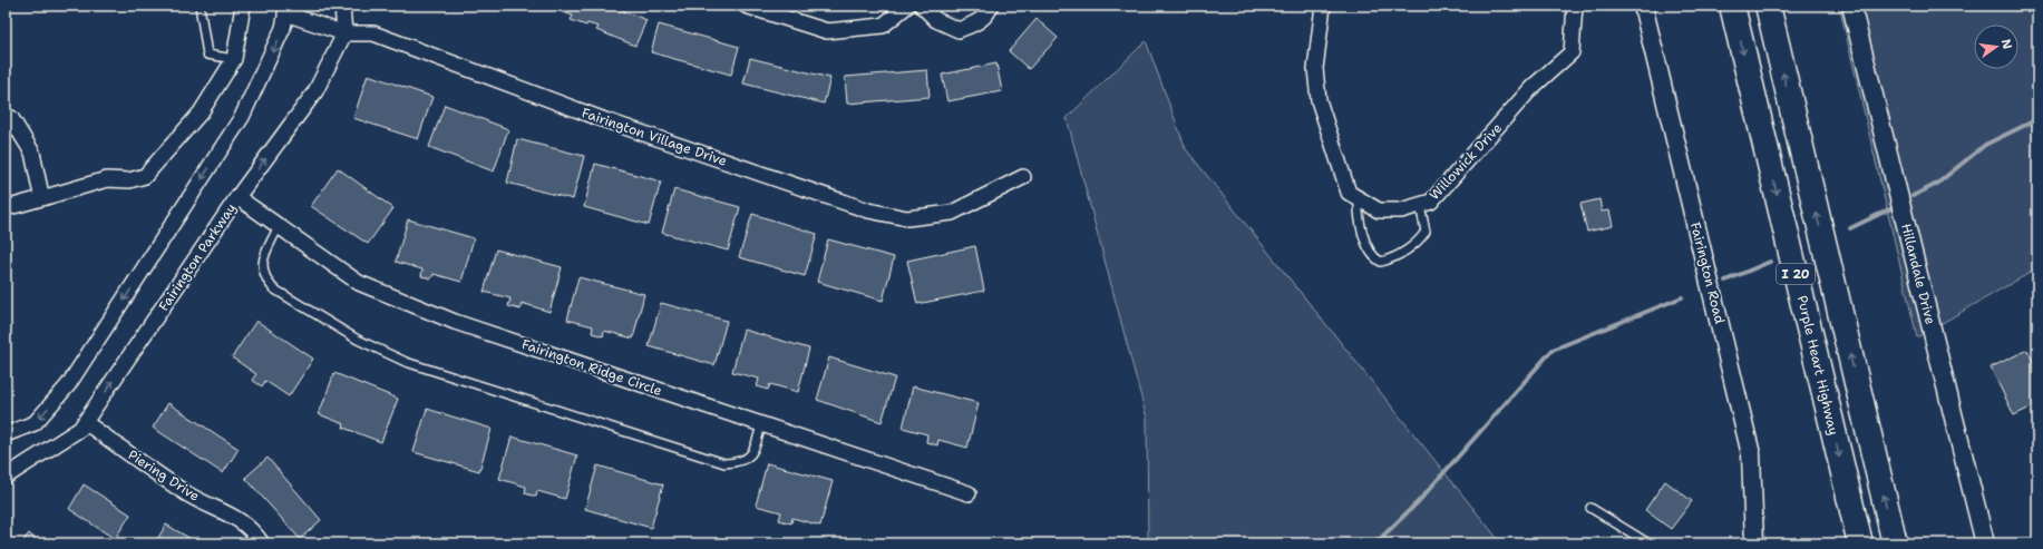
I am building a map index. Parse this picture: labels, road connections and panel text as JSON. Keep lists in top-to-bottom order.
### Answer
{
  "streets": {
    "highway": ["I 20", "Purple Heart Highway"],
    "street": [
      "Fairington Village Drive",
      "Willowick Drive",
      "Fairington Parkway",
      "Fairington Road",
      "Hillandale Drive",
      "Fairington Ridge Circle",
      "Piering Drive"
    ]
  },
  "crossings": [
    ["Fairington Village Drive", "Fairington Parkway"],
    ["Fairington Parkway", "Fairington Ridge Circle"],
    ["Fairington Parkway", "Piering Drive"]
  ],
  "north": "right"
}
